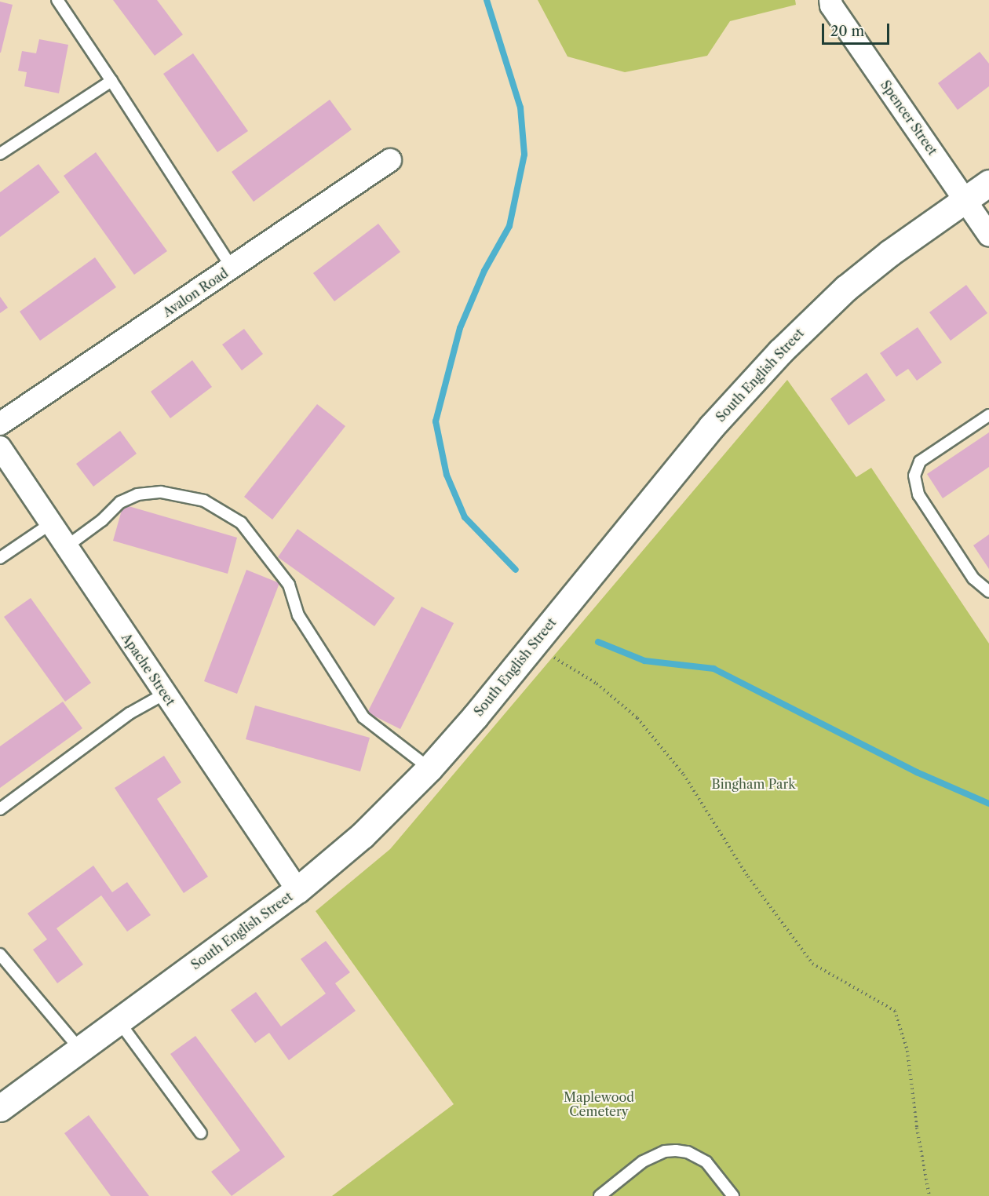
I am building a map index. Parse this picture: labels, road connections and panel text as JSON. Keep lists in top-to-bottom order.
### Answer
{
  "streets": {
    "street": [
      "Spencer Street",
      "Avalon Road",
      "South English Street",
      "Apache Street"
    ]
  },
  "crossings": [
    ["Spencer Street", "South English Street"],
    ["South English Street", "Apache Street"]
  ],
  "parks": ["Bingham Park", "Maplewood Cemetery"],
  "scale_bar": "20 m"
}
